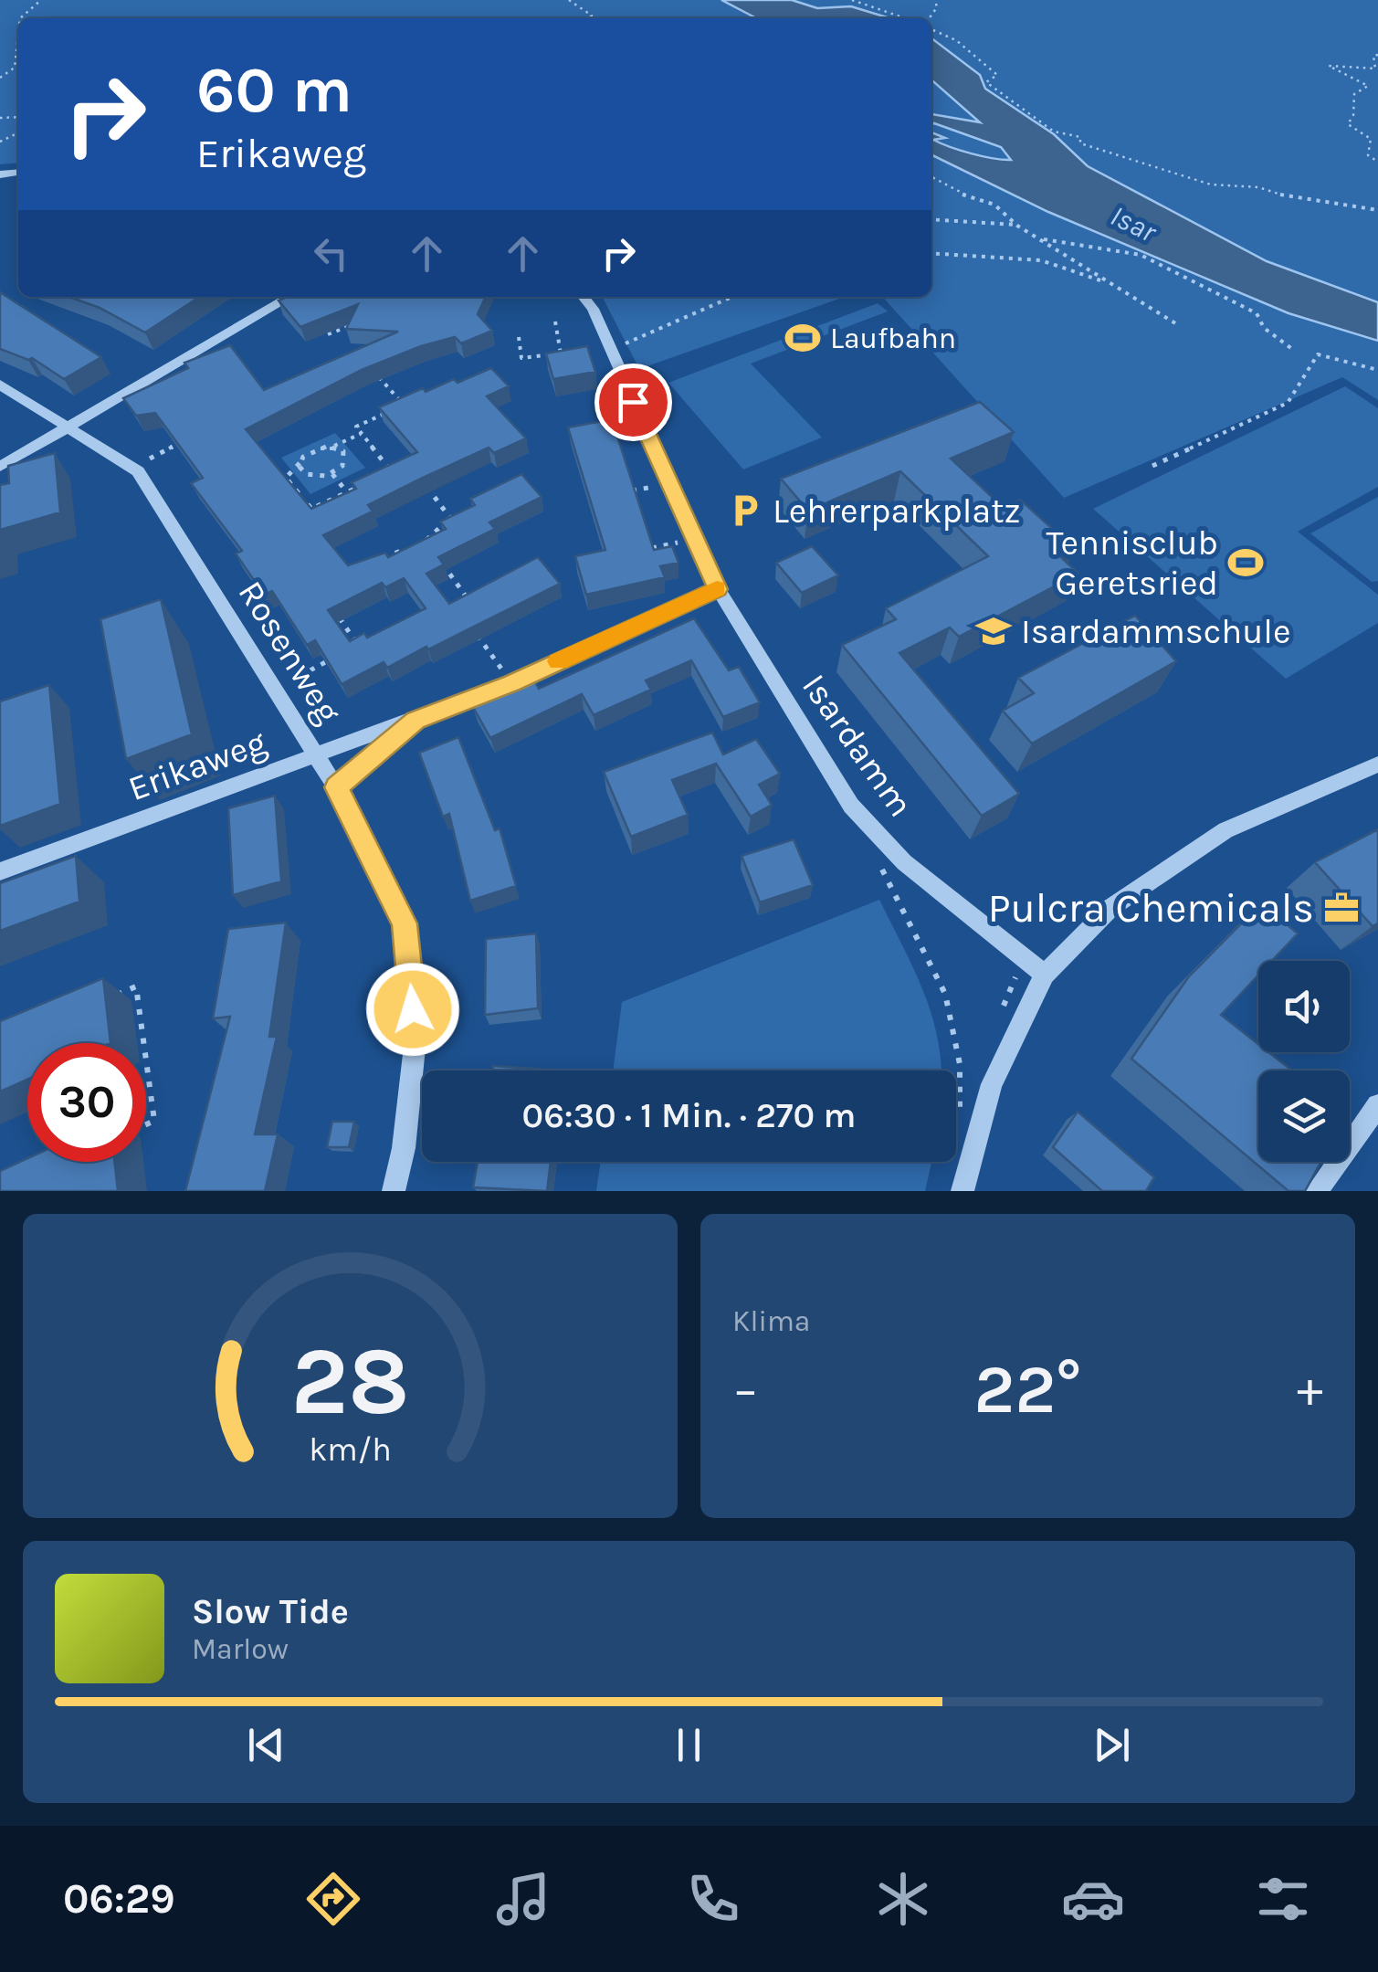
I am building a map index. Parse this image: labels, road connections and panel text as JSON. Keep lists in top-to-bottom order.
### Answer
{
  "streets": {
    "street": ["Rosenweg", "Isardamm", "Erikaweg"]
  },
  "crossings": [
    ["Rosenweg", "Erikaweg"],
    ["Isardamm", "Erikaweg"]
  ],
  "water": ["Isar"],
  "places": {
    "sports": ["Laufbahn", "Tennisclub Geretsried"],
    "parking": ["Lehrerparkplatz"],
    "school or university": ["Isardammschule"],
    "office": ["Pulcra Chemicals"]
  },
  "page": {
    "turn": ["60 m", "Erikaweg"],
    "limit": "30",
    "trip": "06:30 · 1 Min. · 270 m",
    "tile": "Klima",
    "heat": ["−", "22°", "+"],
    "song": ["Slow Tide", "Marlow"],
    "tabs": "06:29",
    "gauge": ["28", "km/h"]
  }
}
